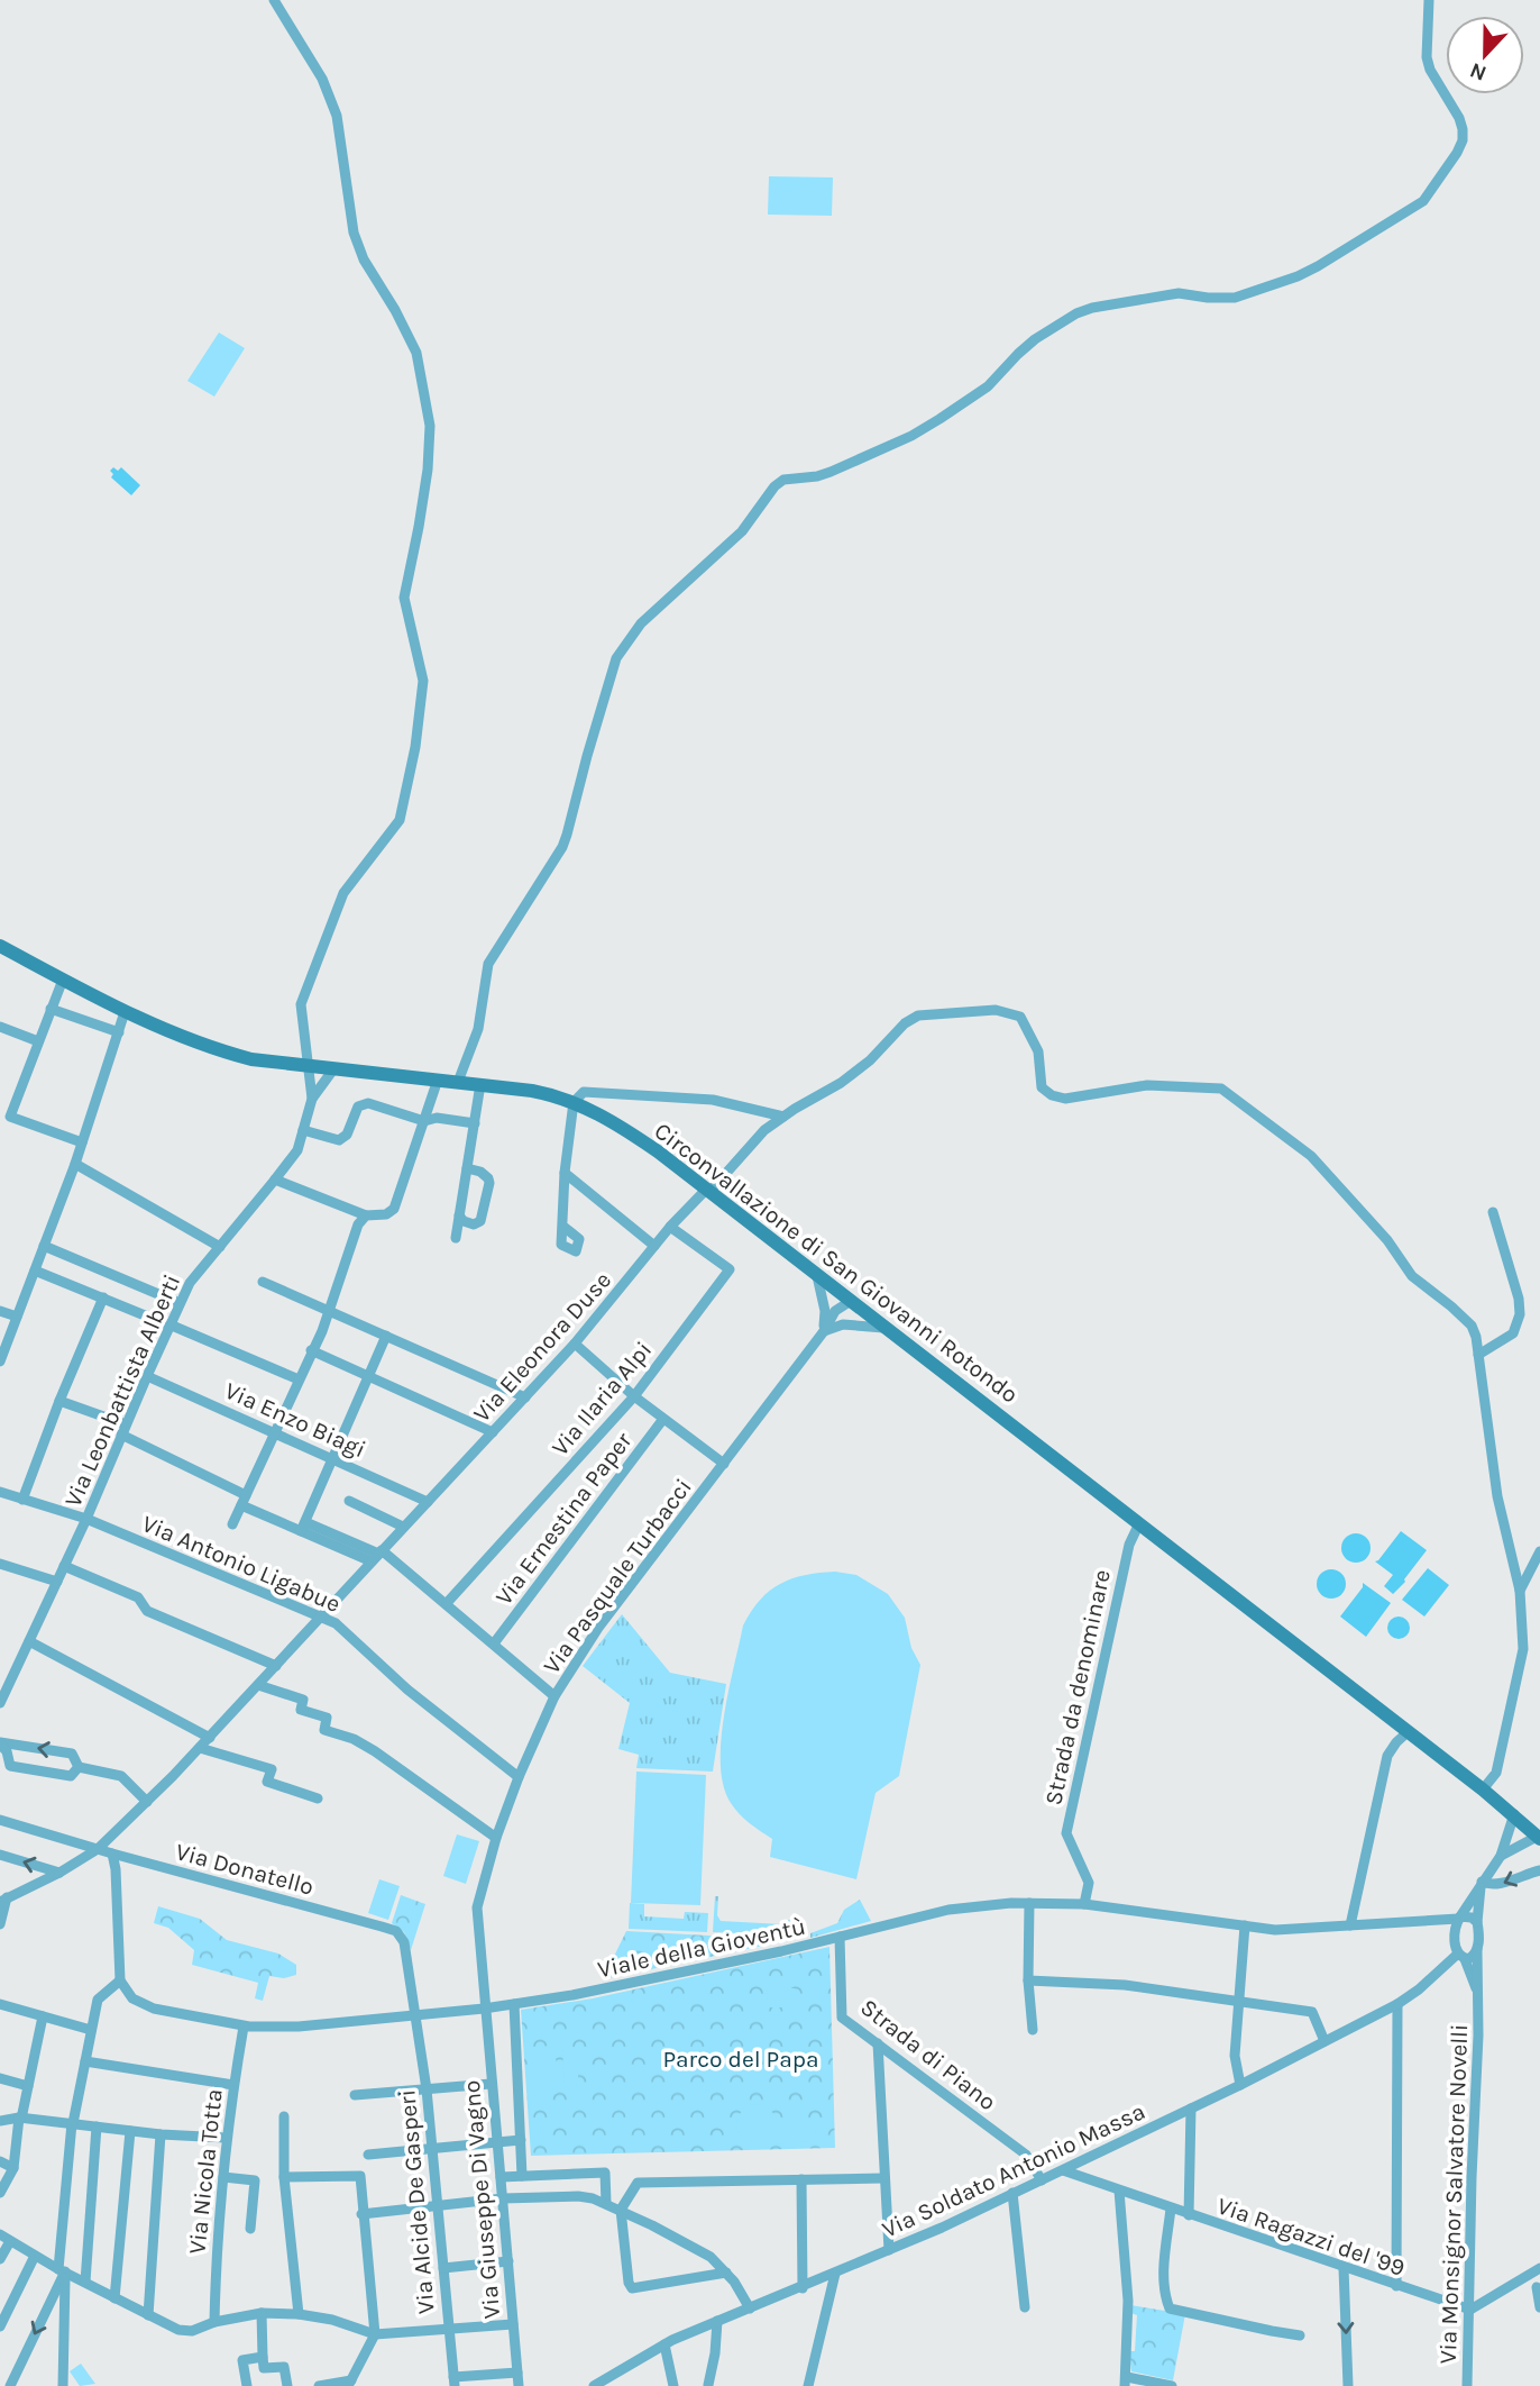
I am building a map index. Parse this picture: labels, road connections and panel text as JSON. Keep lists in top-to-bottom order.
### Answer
{
  "streets": {
    "main road": ["Circonvallazione di San Giovanni Rotondo"],
    "street": [
      "Via Eleonora Duse",
      "Via Leonbattista Alberti",
      "Via Ilaria Alpi",
      "Via Enzo Biagi",
      "Via Ernestina Paper",
      "Via Antonio Ligabue",
      "Via Pasquale Turbacci",
      "Strada da denominare",
      "Via Donatello",
      "Viale della Gioventù",
      "Strada di Piano",
      "Via Soldato Antonio Massa",
      "Via Nicola Totta",
      "Via Monsignor Salvatore Novelli",
      "Via Giuseppe Di Vagno",
      "Via Alcide De Gasperi",
      "Via Ragazzi del '99"
    ]
  },
  "crossings": [
    ["Circonvallazione di San Giovanni Rotondo", "Via Eleonora Duse"],
    ["Circonvallazione di San Giovanni Rotondo", "Via Leonbattista Alberti"],
    ["Circonvallazione di San Giovanni Rotondo", "Via Pasquale Turbacci"],
    ["Circonvallazione di San Giovanni Rotondo", "Strada da denominare"],
    ["Via Eleonora Duse", "Via Ilaria Alpi"],
    ["Via Eleonora Duse", "Via Enzo Biagi"],
    ["Via Eleonora Duse", "Via Antonio Ligabue"],
    ["Via Eleonora Duse", "Via Donatello"],
    ["Via Leonbattista Alberti", "Via Enzo Biagi"],
    ["Via Leonbattista Alberti", "Via Antonio Ligabue"],
    ["Via Antonio Ligabue", "Via Pasquale Turbacci"],
    ["Via Pasquale Turbacci", "Viale della Gioventù"],
    ["Via Pasquale Turbacci", "Via Giuseppe Di Vagno"],
    ["Strada da denominare", "Viale della Gioventù"],
    ["Via Donatello", "Viale della Gioventù"],
    ["Via Donatello", "Via Alcide De Gasperi"],
    ["Viale della Gioventù", "Strada di Piano"],
    ["Viale della Gioventù", "Via Nicola Totta"],
    ["Viale della Gioventù", "Via Giuseppe Di Vagno"],
    ["Viale della Gioventù", "Via Alcide De Gasperi"],
    ["Strada di Piano", "Via Soldato Antonio Massa"],
    ["Via Soldato Antonio Massa", "Via Monsignor Salvatore Novelli"],
    ["Via Soldato Antonio Massa", "Via Ragazzi del '99"],
    ["Via Monsignor Salvatore Novelli", "Via Ragazzi del '99"]
  ],
  "parks": ["Parco del Papa"],
  "north": "bottom"
}
